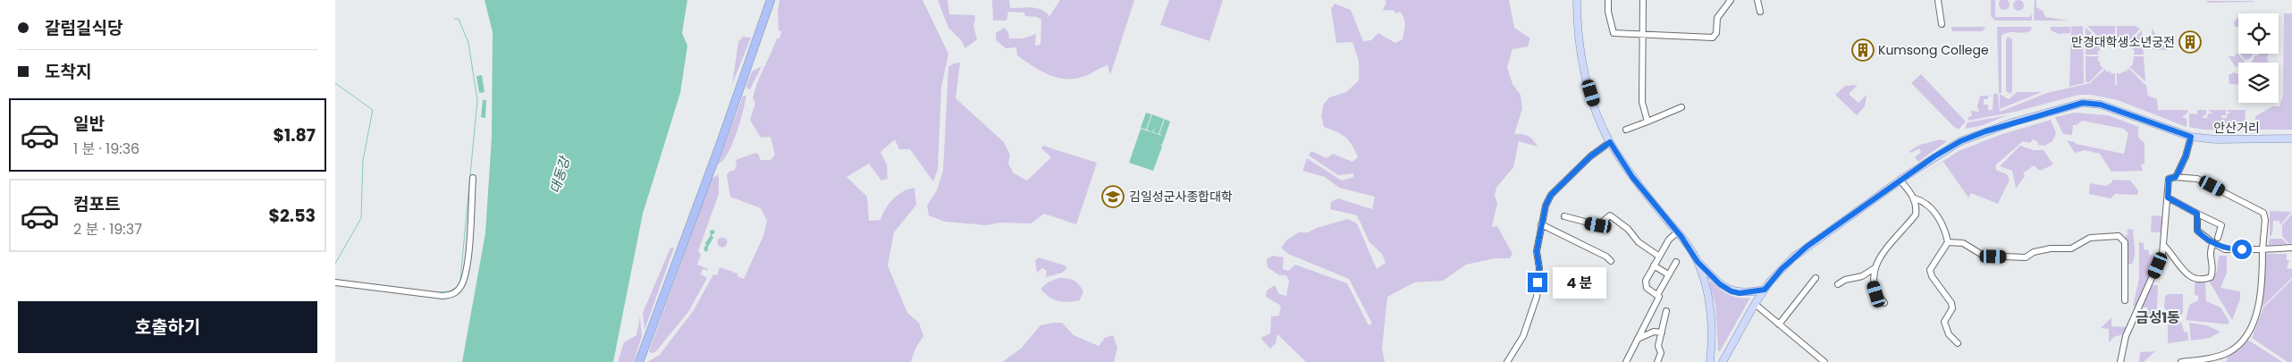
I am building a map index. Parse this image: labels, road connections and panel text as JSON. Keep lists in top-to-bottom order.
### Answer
{
  "streets": {
    "main road": ["안산거리"]
  },
  "districts": ["금성1동"],
  "water": ["대동강"],
  "places": {
    "building": ["만경대학생소년궁전", "Kumsong College"],
    "school or university": ["김일성군사종합대학"]
  },
  "page": {
    "banner": ["갈럼길식당", "도착지"],
    "list": [
      {
        "name": "일반",
        "note": "1 분 · 19:36",
        "value": "$1.87"
      },
      {
        "name": "컴포트",
        "note": "2 분 · 19:37",
        "value": "$2.53"
      }
    ],
    "bubble": "4 분",
    "buttons": "호출하기"
  }
}
